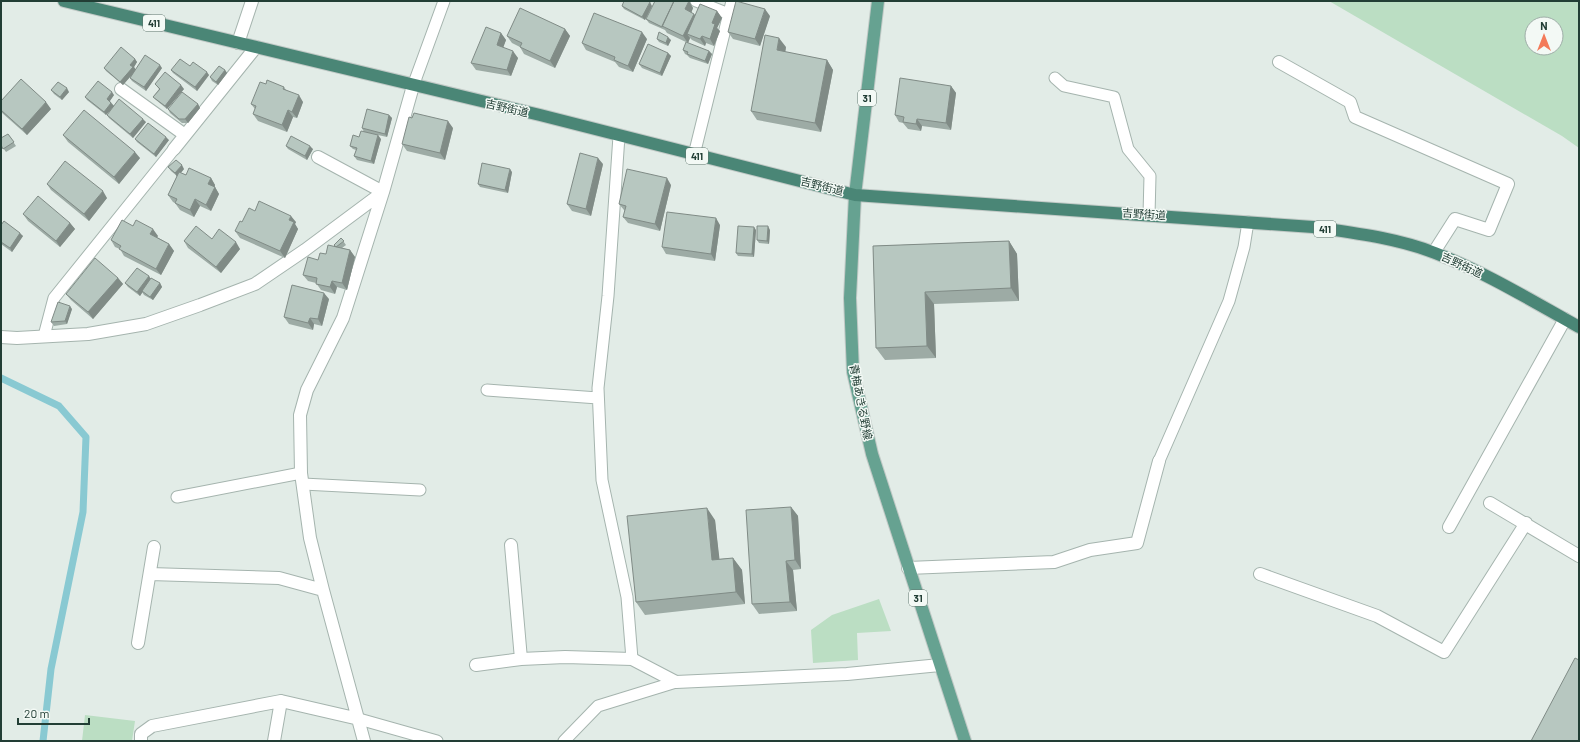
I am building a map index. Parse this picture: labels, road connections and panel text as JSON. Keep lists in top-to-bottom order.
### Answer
{
  "streets": {
    "highway": ["411", "吉野街道"],
    "main road": ["31", "青梅あきる野線"]
  },
  "crossings": [
    ["吉野街道", "青梅あきる野線"]
  ],
  "scale_bar": "20 m",
  "north": "top"
}
